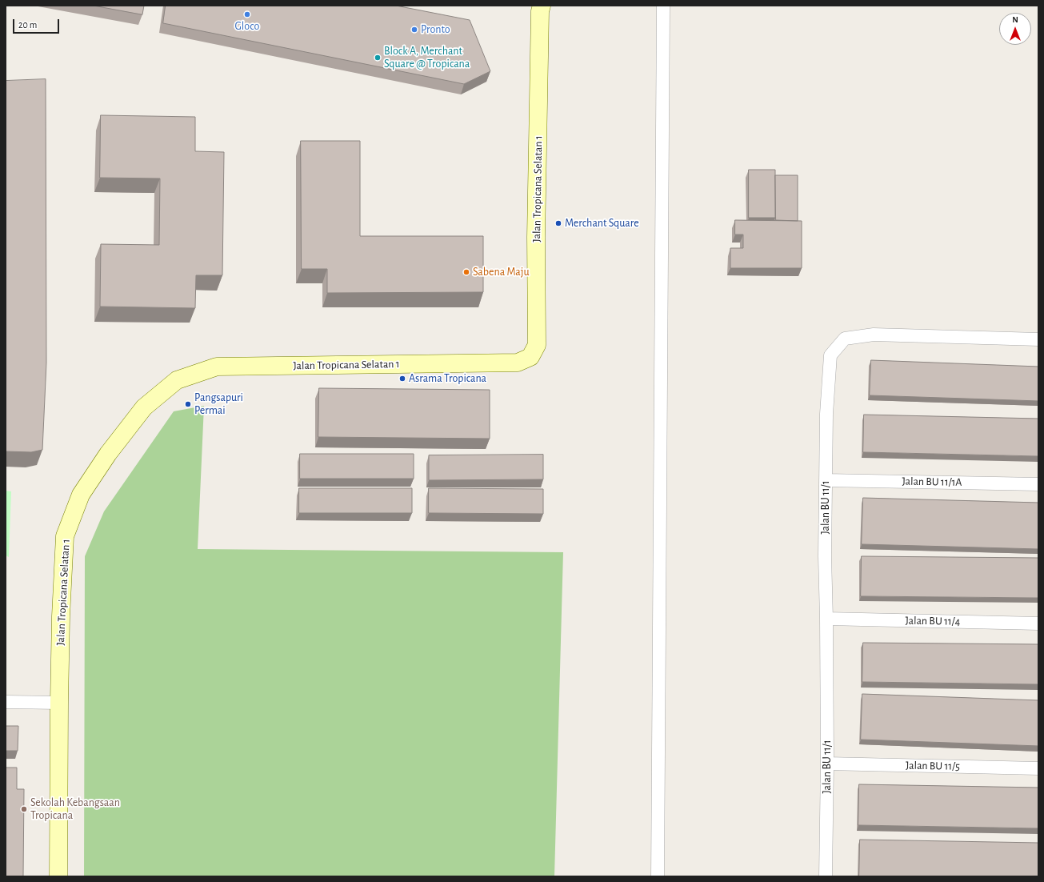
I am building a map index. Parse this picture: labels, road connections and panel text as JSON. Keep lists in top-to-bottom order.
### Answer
{
  "streets": {
    "street": [
      "Jalan Tropicana Selatan 1",
      "Jalan BU 11/1A",
      "Jalan BU 11/1",
      "Jalan BU 11/4",
      "Jalan BU 11/5"
    ]
  },
  "crossings": [
    ["Jalan BU 11/1A", "Jalan BU 11/1"],
    ["Jalan BU 11/1", "Jalan BU 11/4"],
    ["Jalan BU 11/1", "Jalan BU 11/5"]
  ],
  "places": [
    "Gloco",
    "Pronto",
    "Block A, Merchant Square @ Tropicana",
    "Merchant Square",
    "Sabena Maju",
    "Asrama Tropicana",
    "Pangsapuri Permai",
    "Sekolah Kebangsaan Tropicana"
  ],
  "scale_bar": "20 m",
  "north": "top"
}
